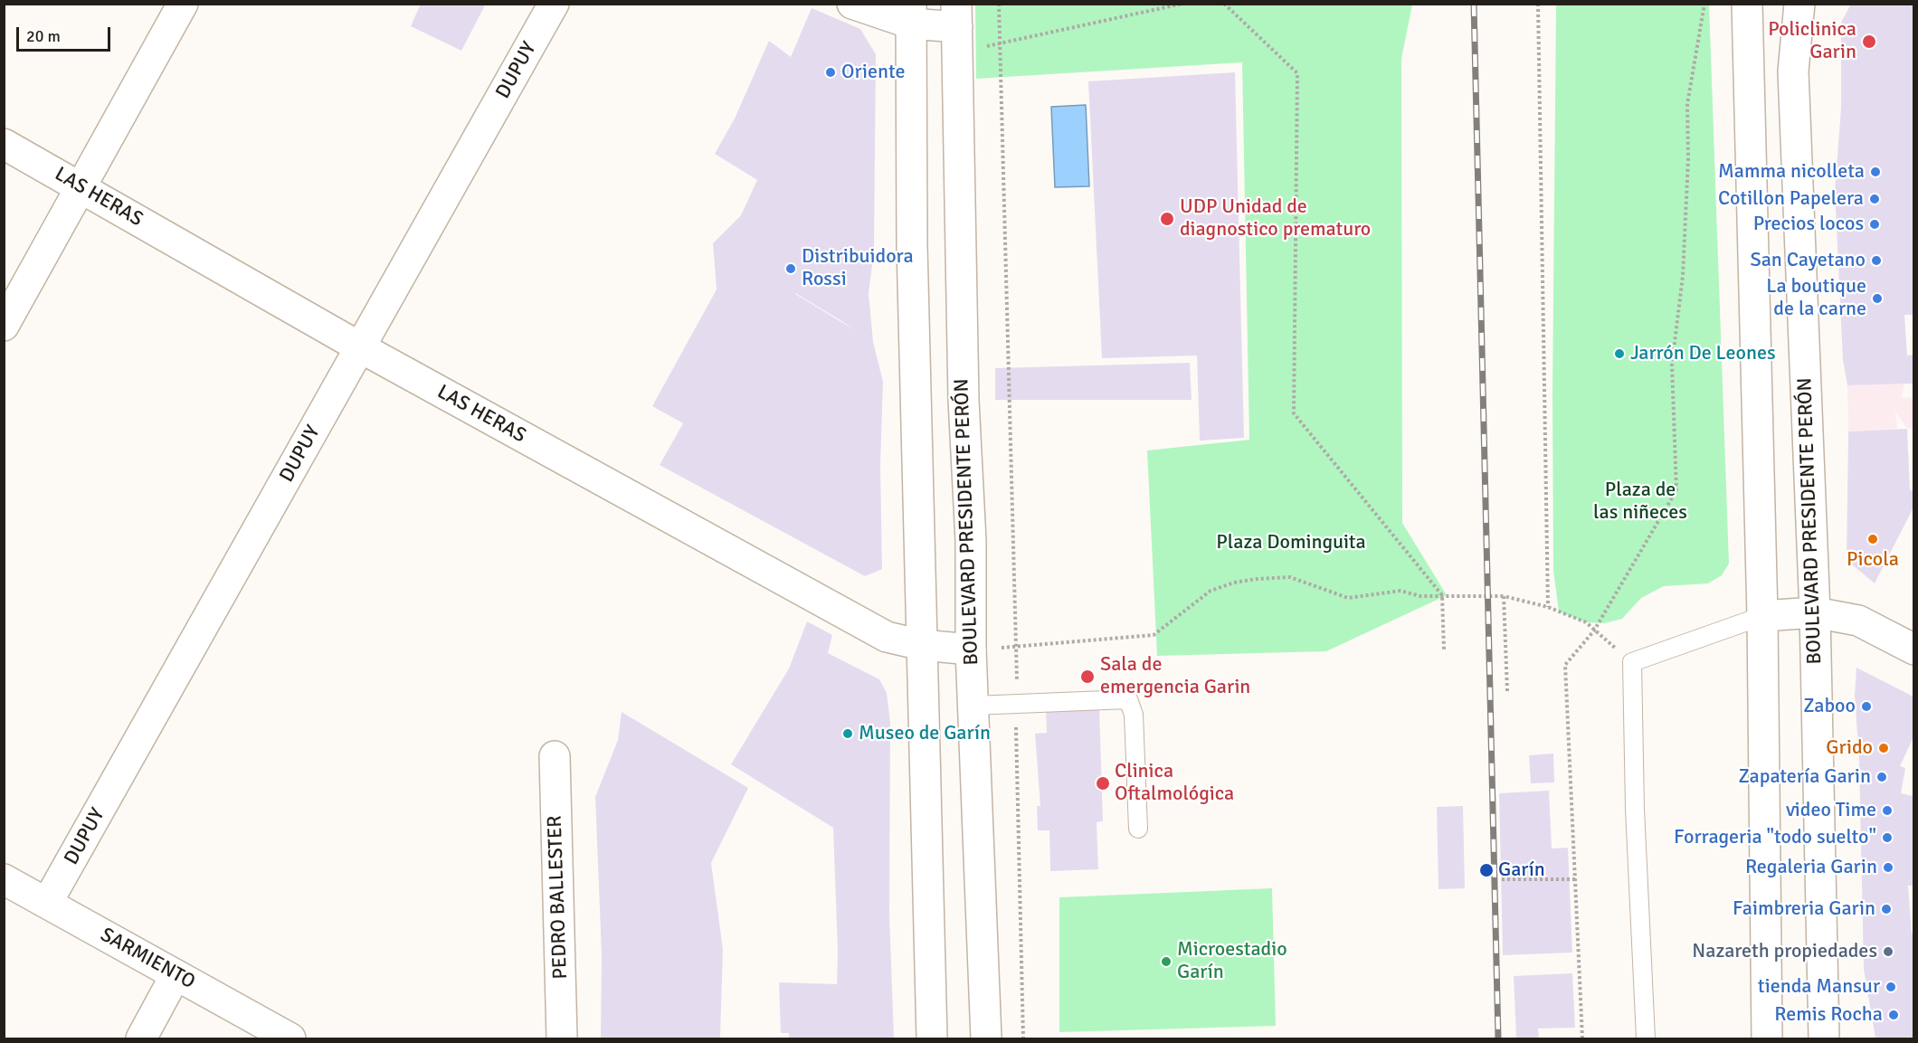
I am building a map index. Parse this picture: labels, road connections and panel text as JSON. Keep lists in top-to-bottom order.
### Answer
{
  "streets": {
    "street": [
      "DUPUY",
      "LAS HERAS",
      "BOULEVARD PRESIDENTE PERÓN",
      "PEDRO BALLESTER",
      "SARMIENTO"
    ]
  },
  "crossings": [
    ["DUPUY", "LAS HERAS"],
    ["DUPUY", "SARMIENTO"],
    ["LAS HERAS", "BOULEVARD PRESIDENTE PERÓN"]
  ],
  "parks": ["Plaza de las niñeces", "Plaza Dominguita"],
  "places": [
    "Policlinica Garin",
    "Oriente",
    "Mamma nicolleta",
    "Cotillon Papelera",
    "UDP Unidad de diagnostico prematuro",
    "Precios locos",
    "San Cayetano",
    "Distribuidora Rossi",
    "La boutique de la carne",
    "Jarrón De Leones",
    "Picola",
    "Sala de emergencia Garin",
    "Zaboo",
    "Museo de Garín",
    "Grido",
    "Zapatería Garin",
    "Clinica Oftalmológica",
    "video Time",
    "Forrageria \"todo suelto\"",
    "Regaleria Garin",
    "Garín",
    "Faimbreria Garin",
    "Nazareth propiedades",
    "Microestadio Garín",
    "tienda Mansur",
    "Remis Rocha"
  ],
  "scale_bar": "20 m"
}
